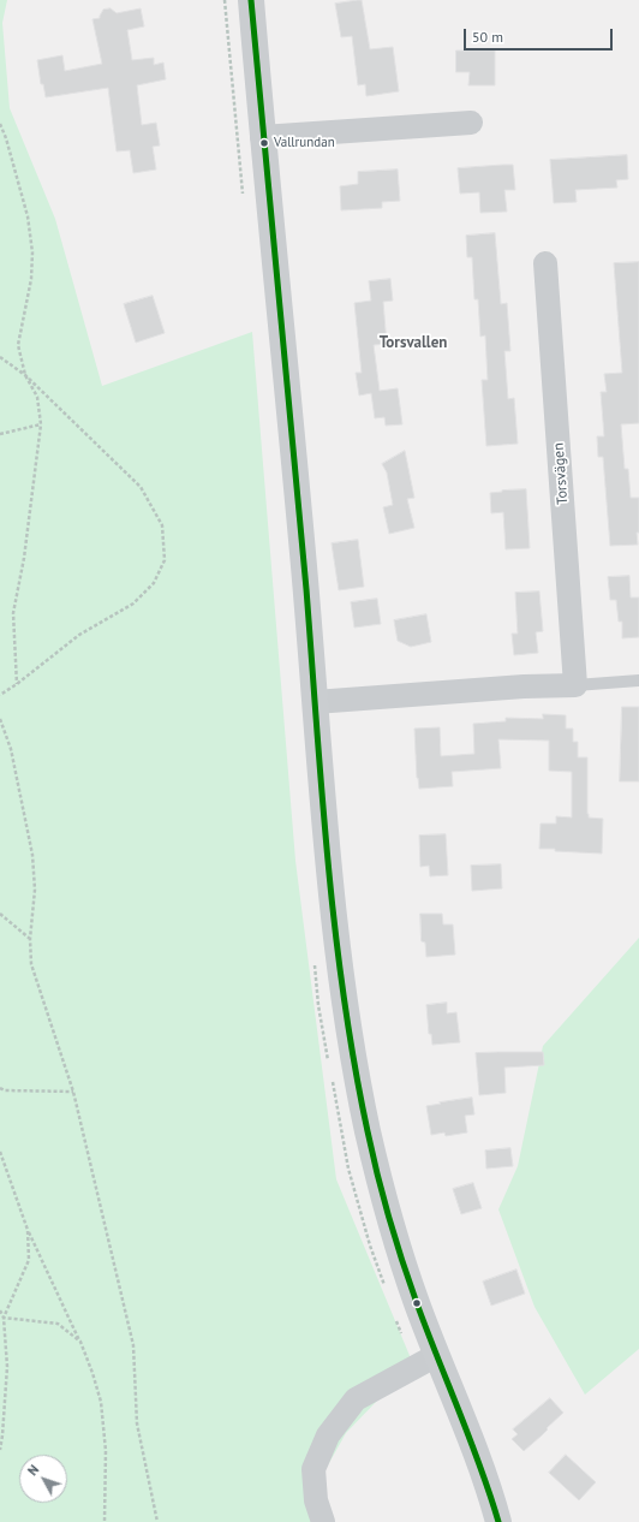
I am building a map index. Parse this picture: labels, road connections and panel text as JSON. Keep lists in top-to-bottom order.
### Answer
{
  "streets": {
    "street": ["Torsvägen"]
  },
  "districts": ["Torsvallen"],
  "places": ["Vallrundan"],
  "scale_bar": "50 m",
  "north": "top left"
}
